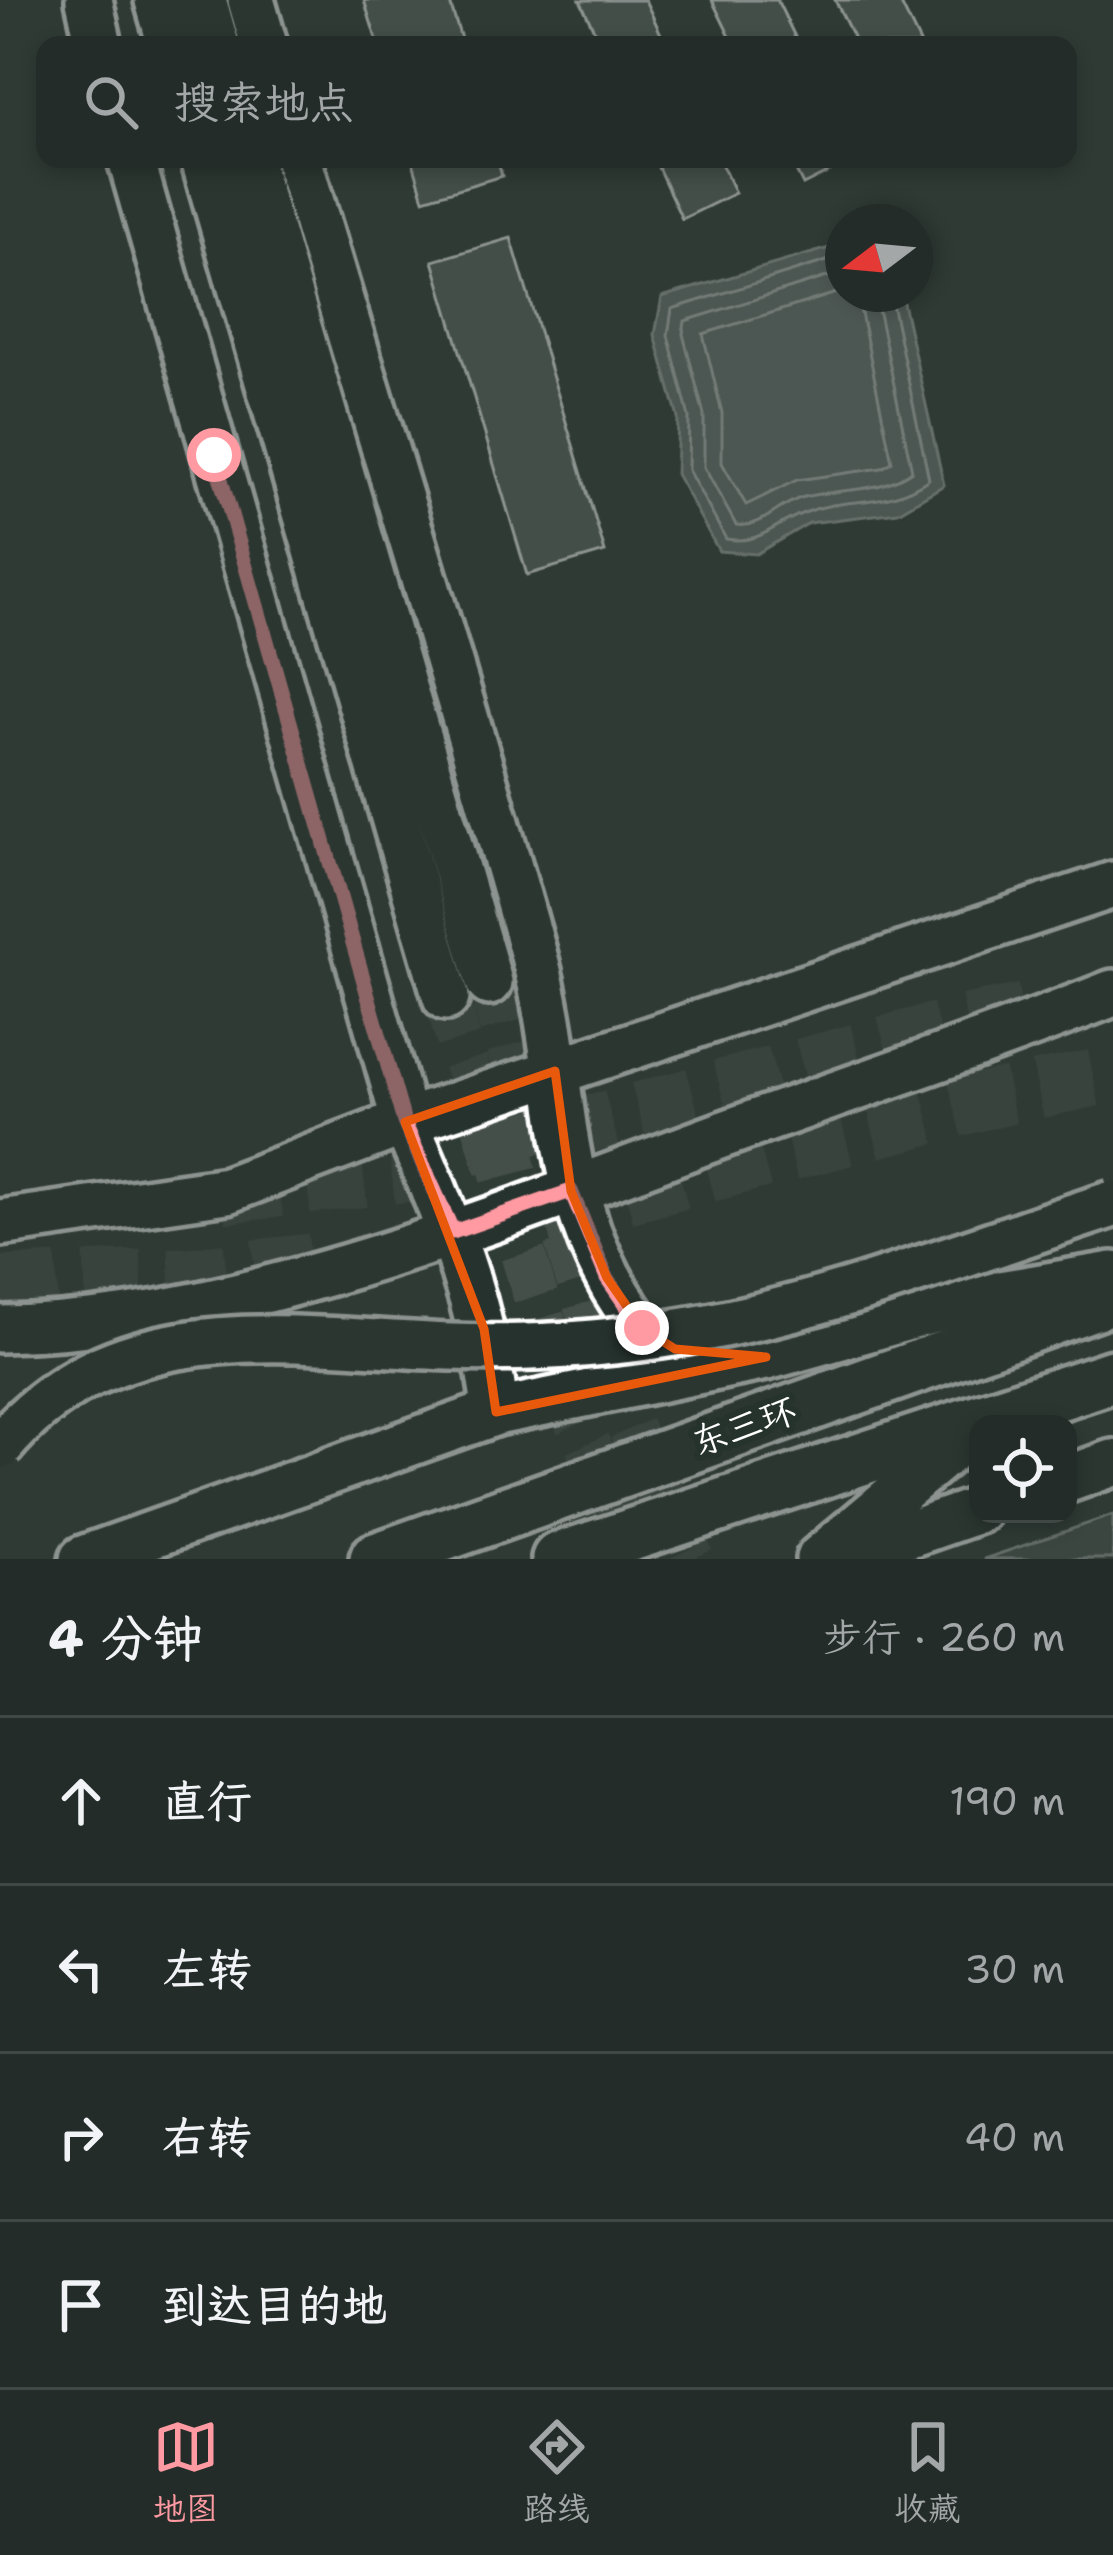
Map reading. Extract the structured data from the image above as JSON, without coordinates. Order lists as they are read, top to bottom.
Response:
{
  "streets": {
    "main road": ["东三环"]
  },
  "north": "left",
  "page": {
    "search": "搜索地点",
    "heading": ["4 分钟", "步行 · 260 m"],
    "list": [
      ["直行", "190 m"],
      ["左转", "30 m"],
      ["右转", "40 m"],
      "到达目的地"
    ],
    "nav": ["地图", "路线", "收藏"]
  }
}
